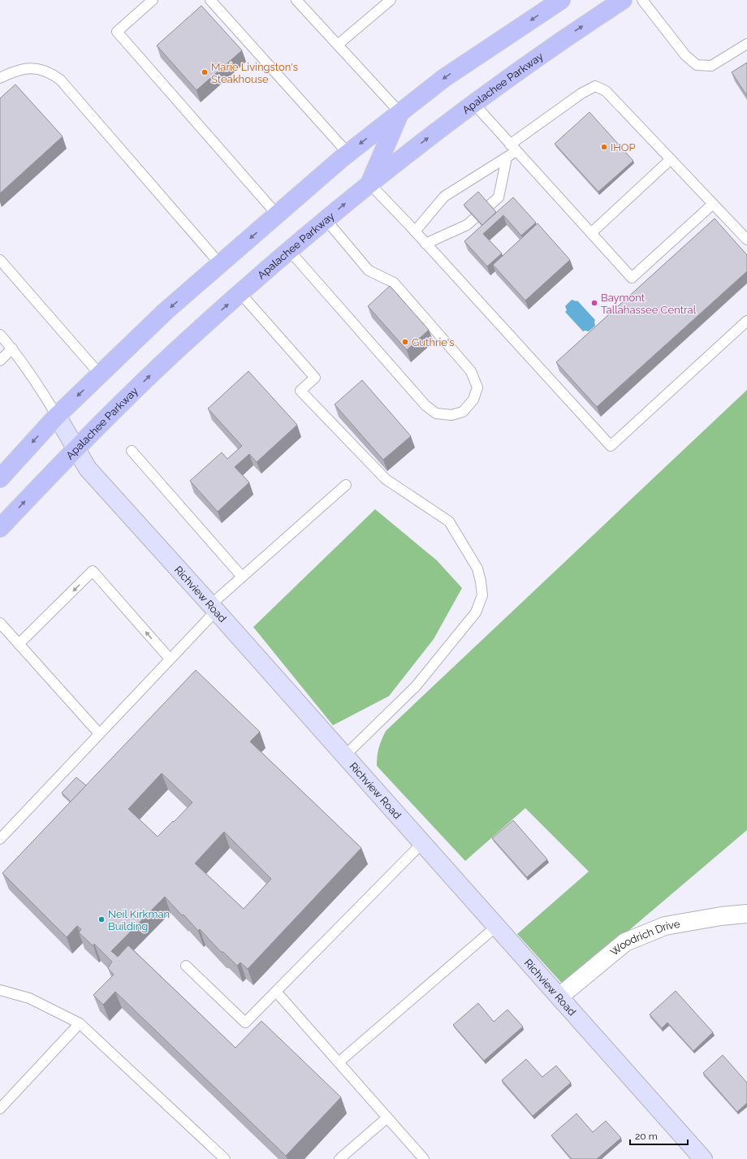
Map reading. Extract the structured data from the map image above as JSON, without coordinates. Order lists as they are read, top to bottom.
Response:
{
  "streets": {
    "main road": ["Apalachee Parkway"],
    "street": ["Richview Road", "Woodrich Drive"]
  },
  "crossings": [
    ["Apalachee Parkway", "Richview Road"],
    ["Richview Road", "Woodrich Drive"]
  ],
  "places": [
    "Marie Livingston's Steakhouse",
    "IHOP",
    "Baymont Tallahassee Central",
    "Guthrie's",
    "Neil Kirkman Building"
  ],
  "scale_bar": "20 m"
}
